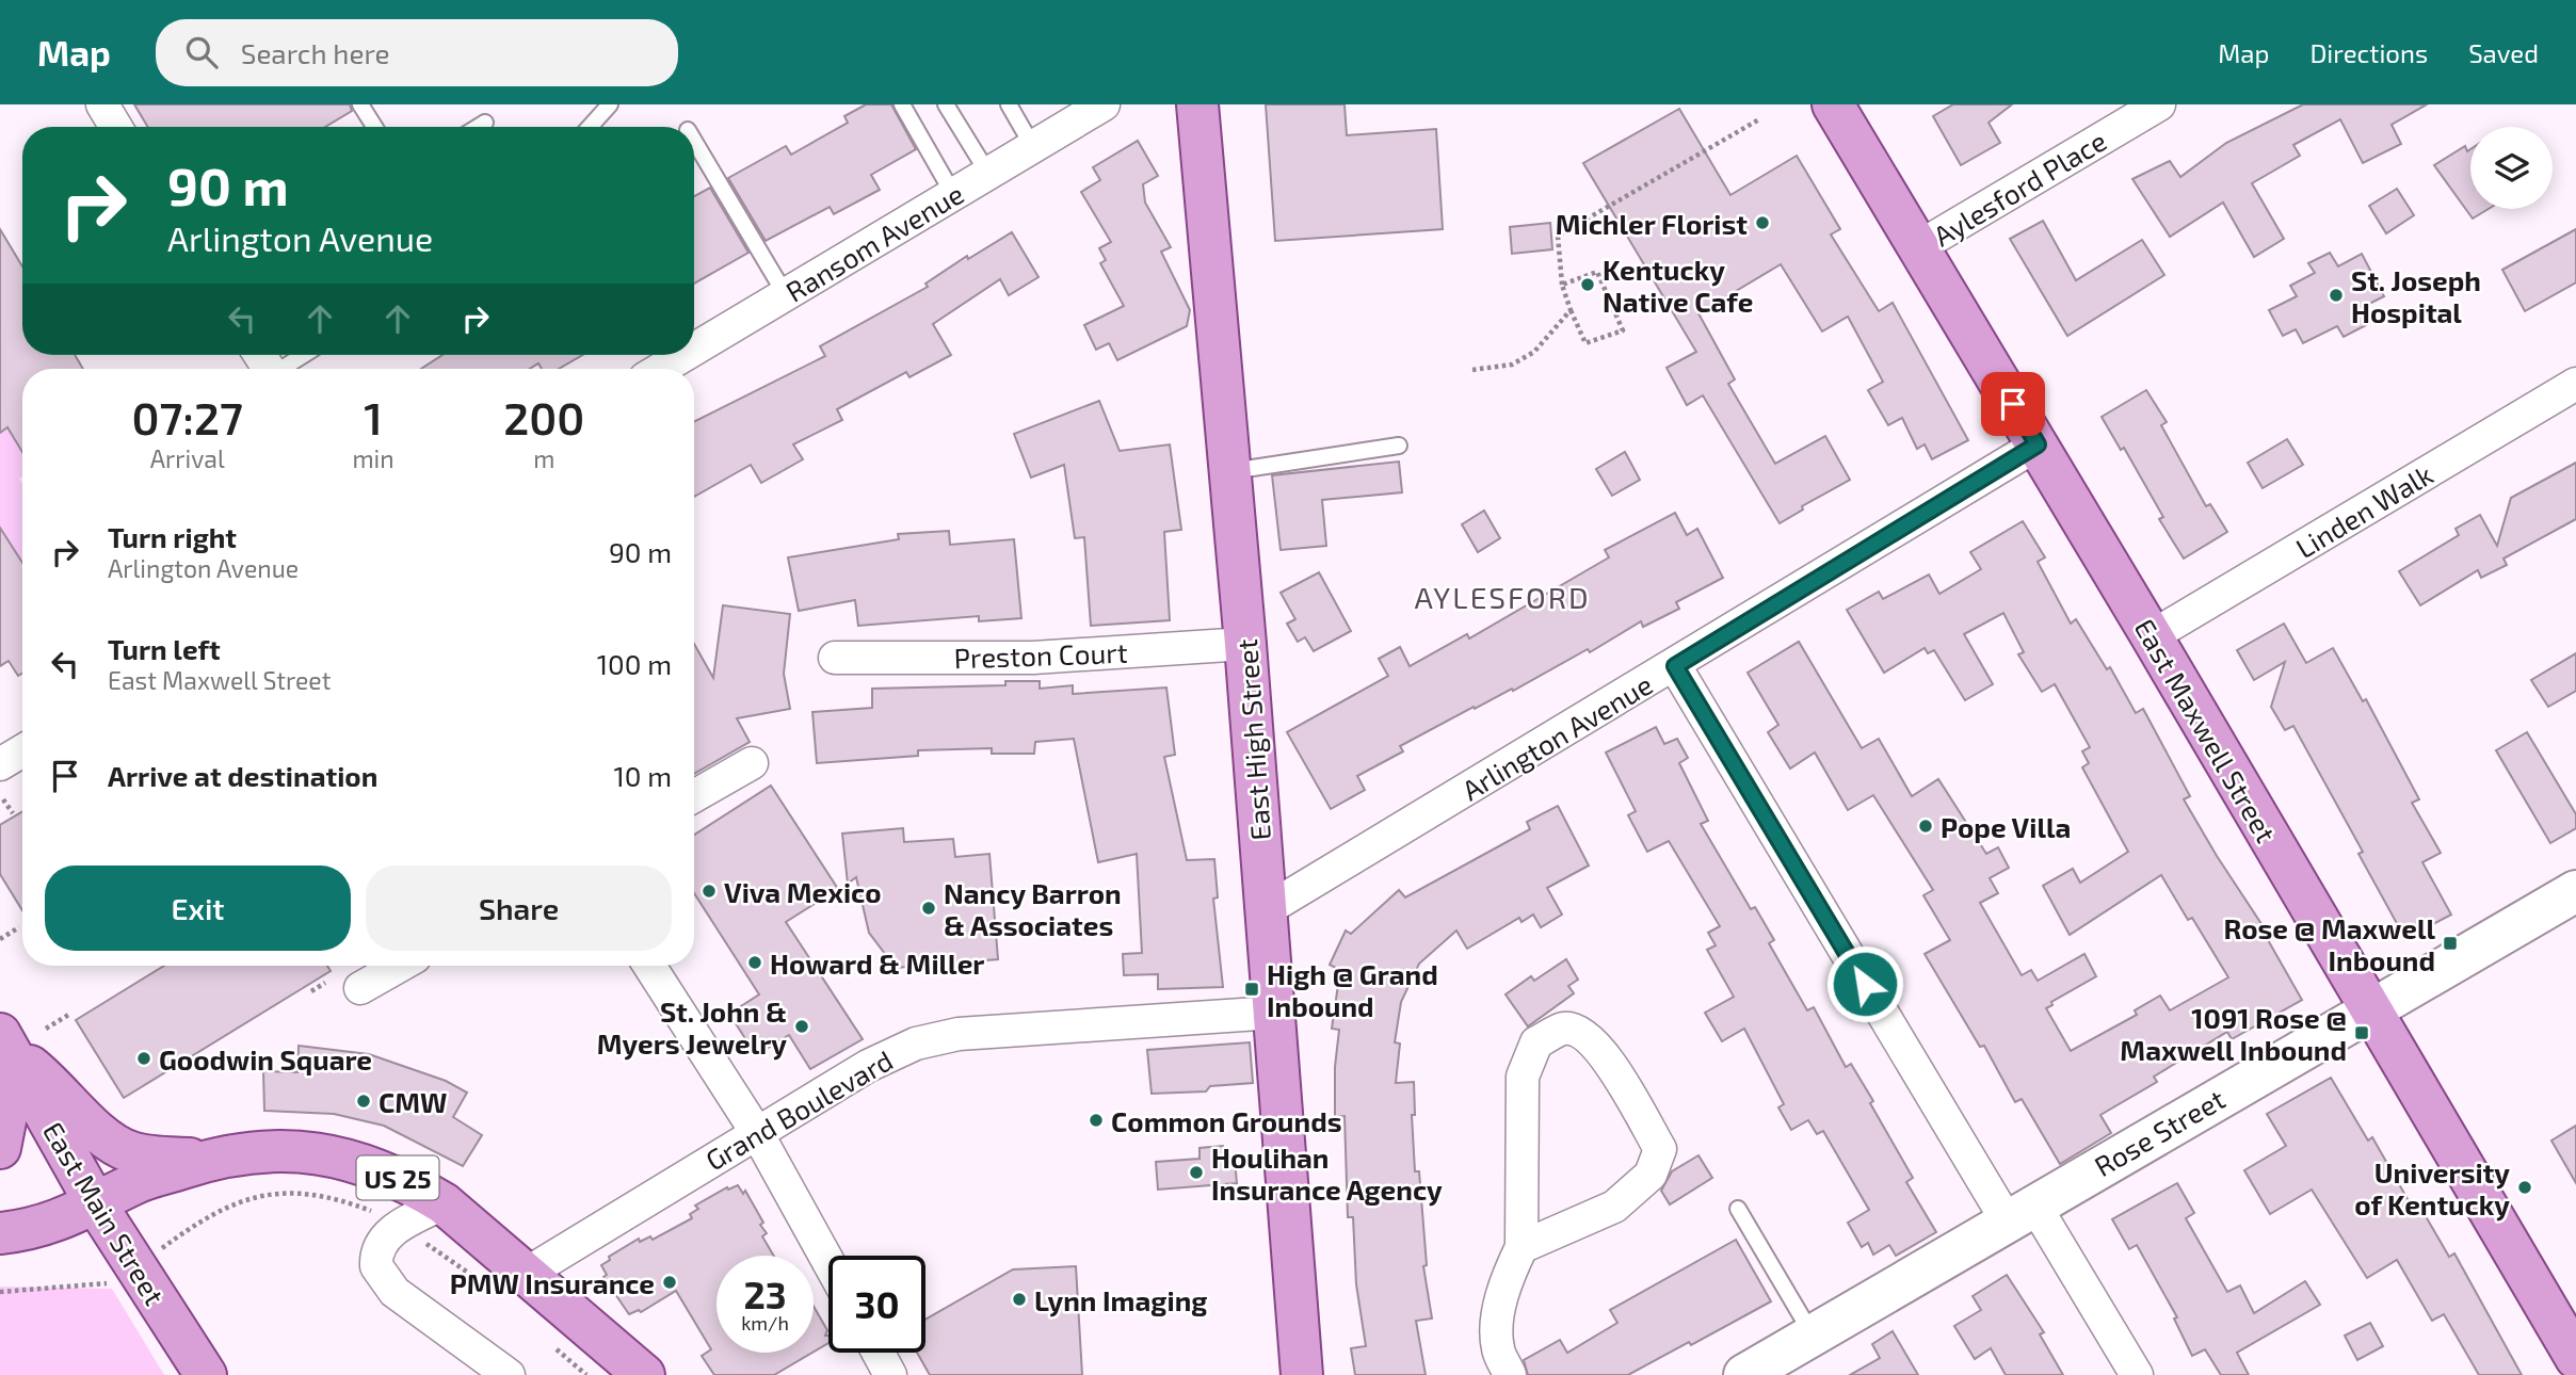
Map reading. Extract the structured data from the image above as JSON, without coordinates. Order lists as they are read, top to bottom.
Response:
{
  "streets": {
    "main road": [
      "East Maxwell Street",
      "East High Street",
      "Rose Street",
      "US 25",
      "East Main Street"
    ],
    "street": [
      "Aylesford Place",
      "Ransom Avenue",
      "Linden Walk",
      "Preston Court",
      "Arlington Avenue",
      "Grand Boulevard"
    ]
  },
  "crossings": [
    ["Aylesford Place", "East Maxwell Street"],
    ["Linden Walk", "East Maxwell Street"],
    ["Preston Court", "East High Street"],
    ["East Maxwell Street", "Arlington Avenue"],
    ["East Maxwell Street", "Rose Street"],
    ["Arlington Avenue", "East High Street"],
    ["East High Street", "Grand Boulevard"],
    ["Grand Boulevard", "US 25"],
    ["US 25", "East Main Street"]
  ],
  "districts": ["AYLESFORD"],
  "places": {
    "other": [
      "Michler Florist",
      "Kentucky Native Cafe",
      "St. Joseph Hospital",
      "Pope Villa",
      "Viva Mexico",
      "Nancy Barron & Associates",
      "Howard & Miller",
      "St. John & Myers Jewelry",
      "Goodwin Square",
      "CMW",
      "Common Grounds",
      "Houlihan Insurance Agency",
      "University of Kentucky",
      "PMW Insurance",
      "Lynn Imaging"
    ],
    "transit": ["Rose @ Maxwell Inbound", "High @ Grand Inbound", "1091 Rose @ Maxwell Inbound"]
  },
  "page": {
    "header": "Map",
    "search": "Search here",
    "nav": ["Map", "Directions", "Saved"],
    "turn": ["90 m", "Arlington Avenue"],
    "eta": [
      "07:27",
      "Arrival",
      "1",
      "min",
      "200",
      "m"
    ],
    "list": [
      {
        "name": "Turn right",
        "note": "Arlington Avenue",
        "value": "90 m"
      },
      {
        "name": "Turn left",
        "note": "East Maxwell Street",
        "value": "100 m"
      },
      {
        "name": "Arrive at destination",
        "value": "10 m"
      }
    ],
    "buttons": ["Exit", "Share"],
    "speed": "23 km/h",
    "limit": "30"
  }
}
